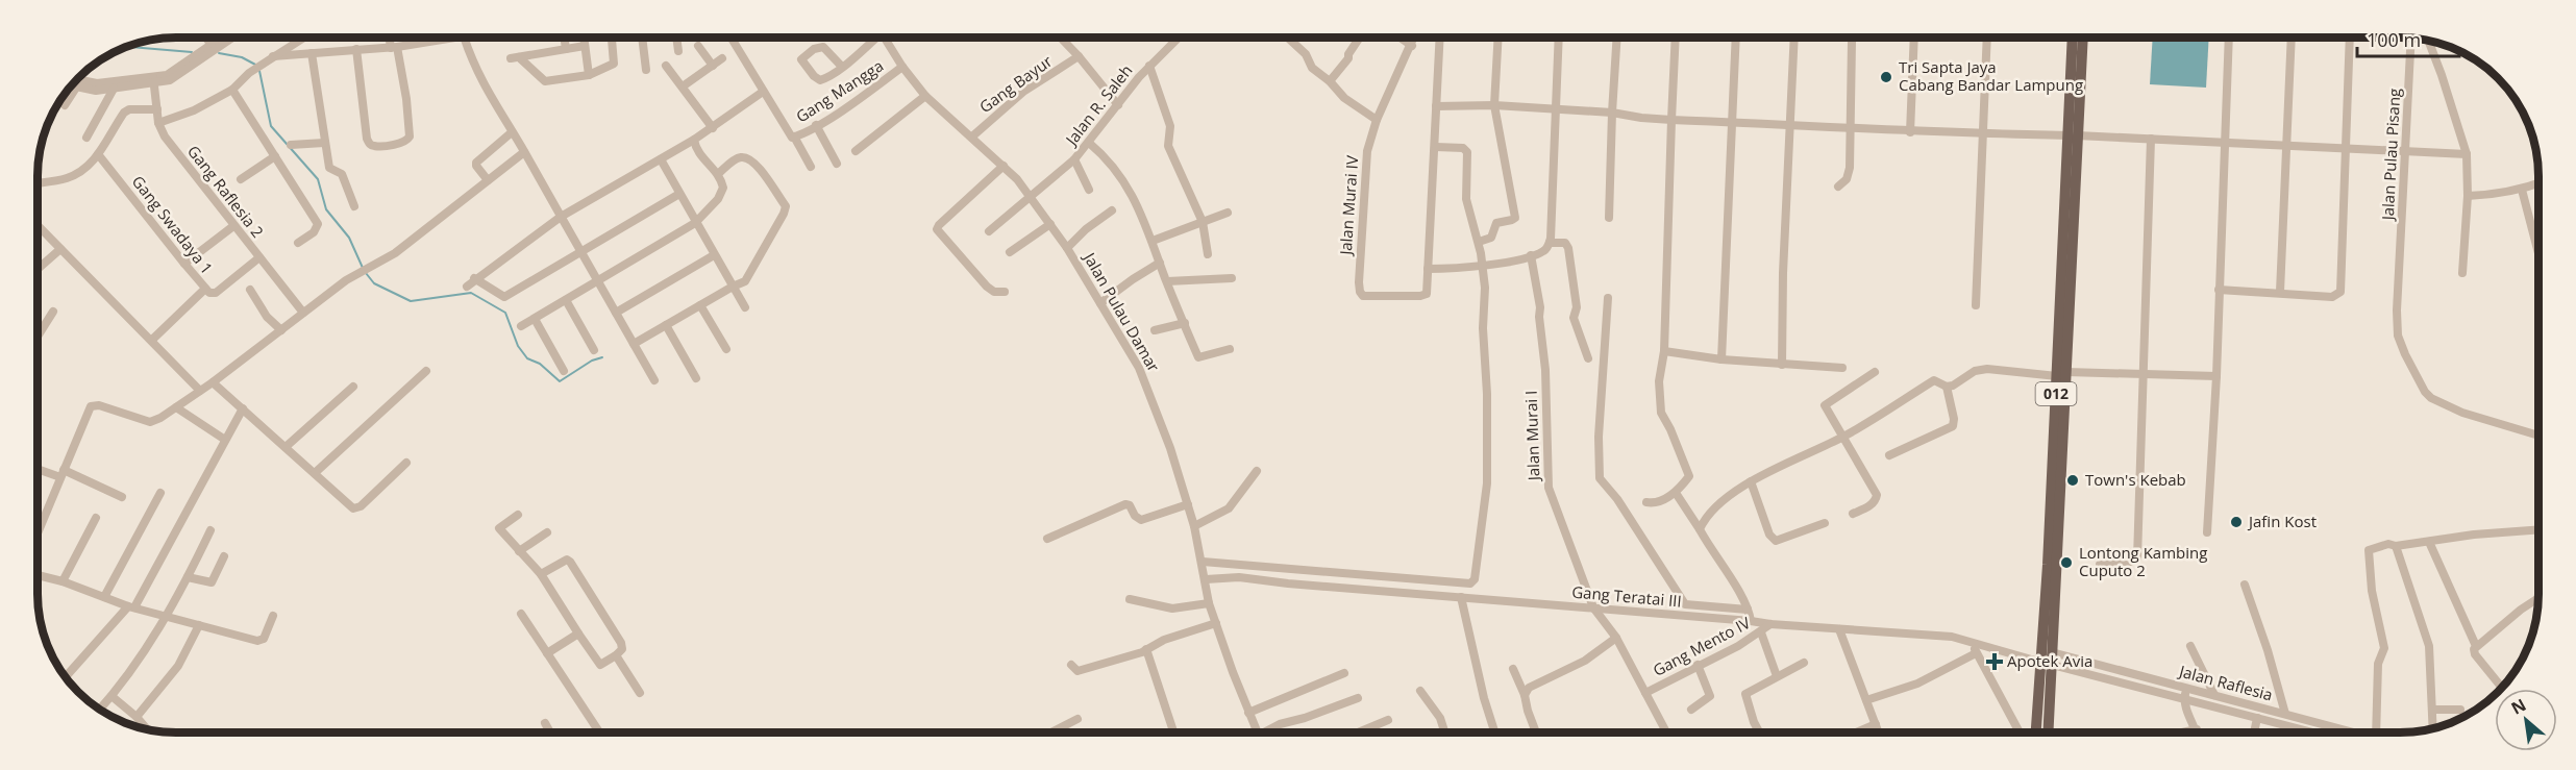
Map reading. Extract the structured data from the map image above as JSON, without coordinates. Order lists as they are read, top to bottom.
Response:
{
  "streets": {
    "main road": ["012"],
    "street": [
      "Gang Bayur",
      "Gang Mangga",
      "Jalan R. Saleh",
      "Jalan Pulau Pisang",
      "Gang Raflesia 2",
      "Jalan Murai IV",
      "Gang Swadaya 1",
      "Jalan Pulau Damar",
      "Jalan Murai I",
      "Gang Teratai III",
      "Gang Mento IV",
      "Jalan Raflesia"
    ]
  },
  "crossings": [
    ["Gang Bayur", "Jalan Pulau Damar"],
    ["Gang Mangga", "Jalan Pulau Damar"],
    ["Jalan R. Saleh", "Jalan Pulau Damar"],
    ["Gang Raflesia 2", "Gang Swadaya 1"],
    ["Jalan Pulau Damar", "Gang Teratai III"],
    ["012", "Gang Teratai III"],
    ["012", "Jalan Raflesia"],
    ["Jalan Murai I", "Gang Teratai III"],
    ["Jalan Murai I", "Gang Mento IV"],
    ["Gang Teratai III", "Gang Mento IV"],
    ["Gang Teratai III", "Jalan Raflesia"]
  ],
  "places": {
    "other": [
      "Tri Sapta Jaya Cabang Bandar Lampung",
      "Town's Kebab",
      "Jafin Kost",
      "Lontong Kambing Cuputo 2"
    ],
    "health": ["Apotek Avia"]
  },
  "scale_bar": "100 m",
  "north": "top left"
}
